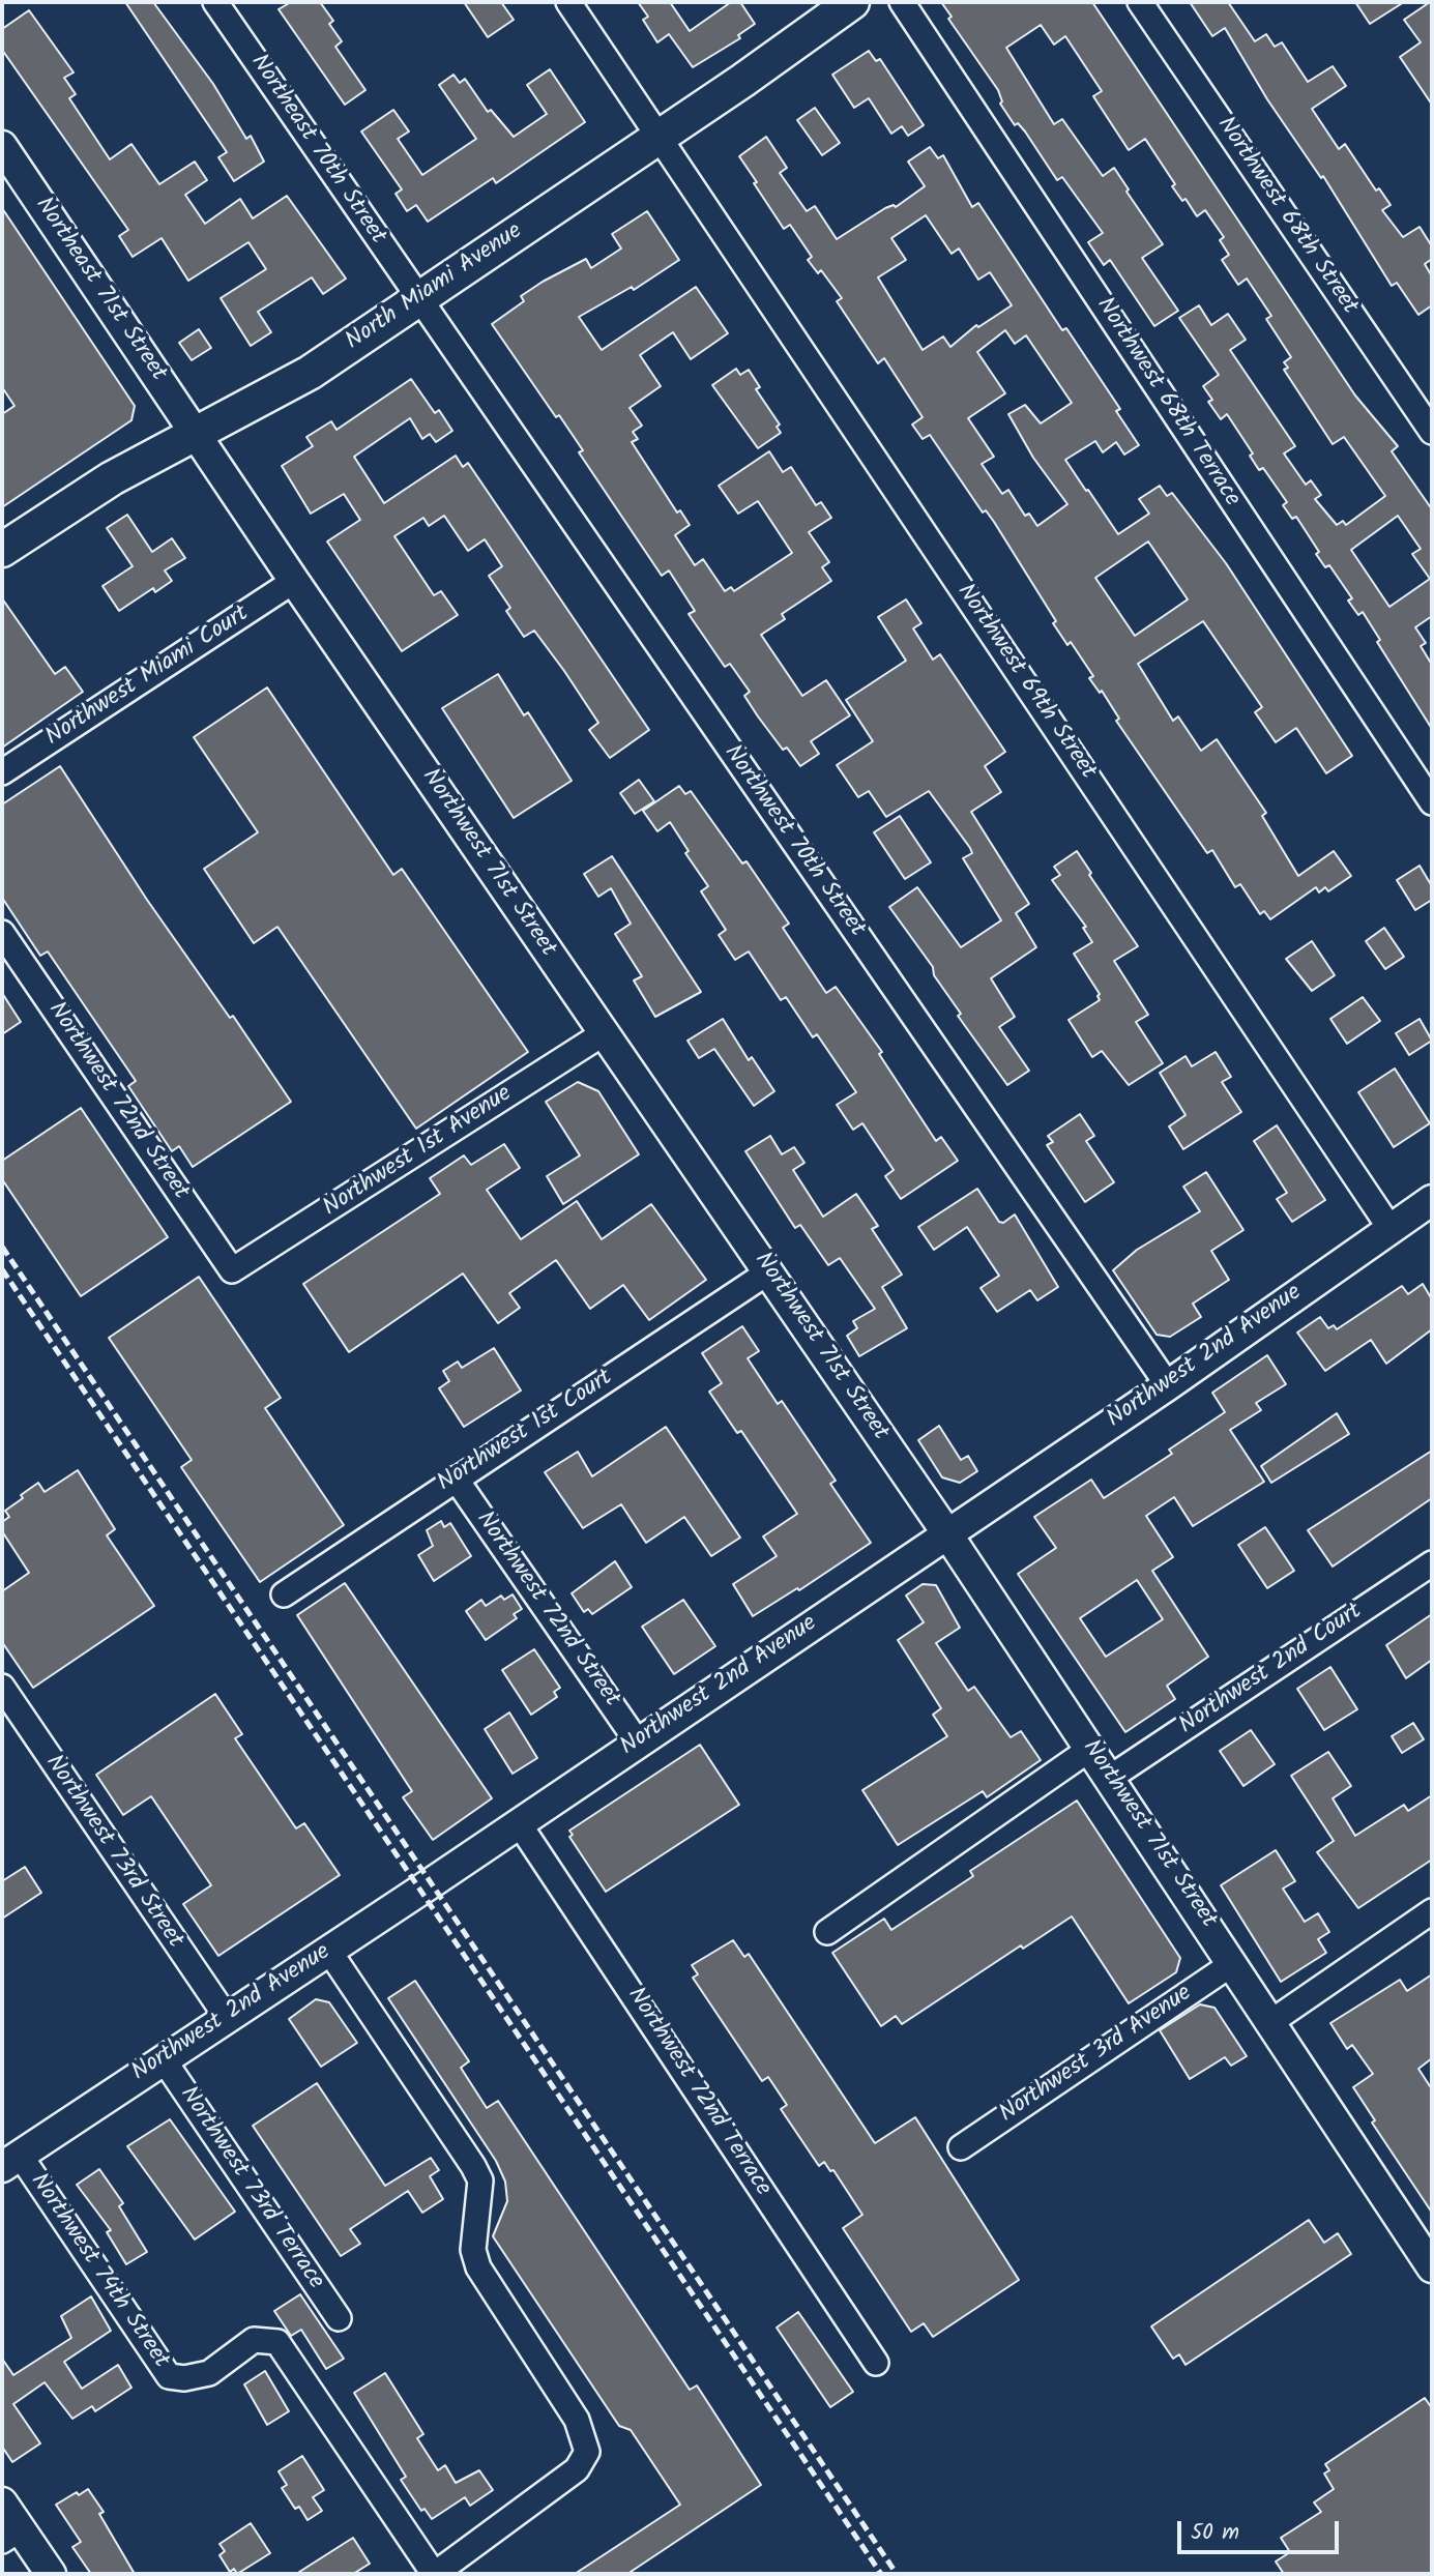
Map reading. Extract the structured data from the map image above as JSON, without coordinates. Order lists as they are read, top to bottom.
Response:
{
  "streets": {
    "main road": ["North Miami Avenue"],
    "street": [
      "Northeast 70th Street",
      "Northwest 68th Street",
      "Northeast 71st Street",
      "Northwest 68th Terrace",
      "Northwest Miami Court",
      "Northwest 69th Street",
      "Northwest 70th Street",
      "Northwest 71st Street",
      "Northwest 72nd Street",
      "Northwest 1st Avenue",
      "Northwest 2nd Avenue",
      "Northwest 1st Court",
      "Northwest 2nd Court",
      "Northwest 73rd Street",
      "Northwest 3rd Avenue",
      "Northwest 72nd Terrace",
      "Northwest 73rd Terrace",
      "Northwest 74th Street"
    ]
  },
  "crossings": [
    ["Northeast 70th Street", "North Miami Avenue"],
    ["Northeast 70th Street", "Northwest 70th Street"],
    ["North Miami Avenue", "Northeast 71st Street"],
    ["North Miami Avenue", "Northwest 69th Street"],
    ["North Miami Avenue", "Northwest 70th Street"],
    ["North Miami Avenue", "Northwest 71st Street"],
    ["Northeast 71st Street", "Northwest 71st Street"],
    ["Northwest Miami Court", "Northwest 71st Street"],
    ["Northwest 69th Street", "Northwest 2nd Avenue"],
    ["Northwest 70th Street", "Northwest 2nd Avenue"],
    ["Northwest 71st Street", "Northwest 1st Avenue"],
    ["Northwest 71st Street", "Northwest 2nd Avenue"],
    ["Northwest 71st Street", "Northwest 1st Court"],
    ["Northwest 71st Street", "Northwest 2nd Court"],
    ["Northwest 71st Street", "Northwest 3rd Avenue"],
    ["Northwest 72nd Street", "Northwest 1st Avenue"],
    ["Northwest 72nd Street", "Northwest 2nd Avenue"],
    ["Northwest 72nd Street", "Northwest 1st Court"],
    ["Northwest 2nd Avenue", "Northwest 73rd Street"],
    ["Northwest 2nd Avenue", "Northwest 72nd Terrace"],
    ["Northwest 2nd Avenue", "Northwest 73rd Terrace"],
    ["Northwest 2nd Avenue", "Northwest 74th Street"]
  ],
  "scale_bar": "50 m"
}
